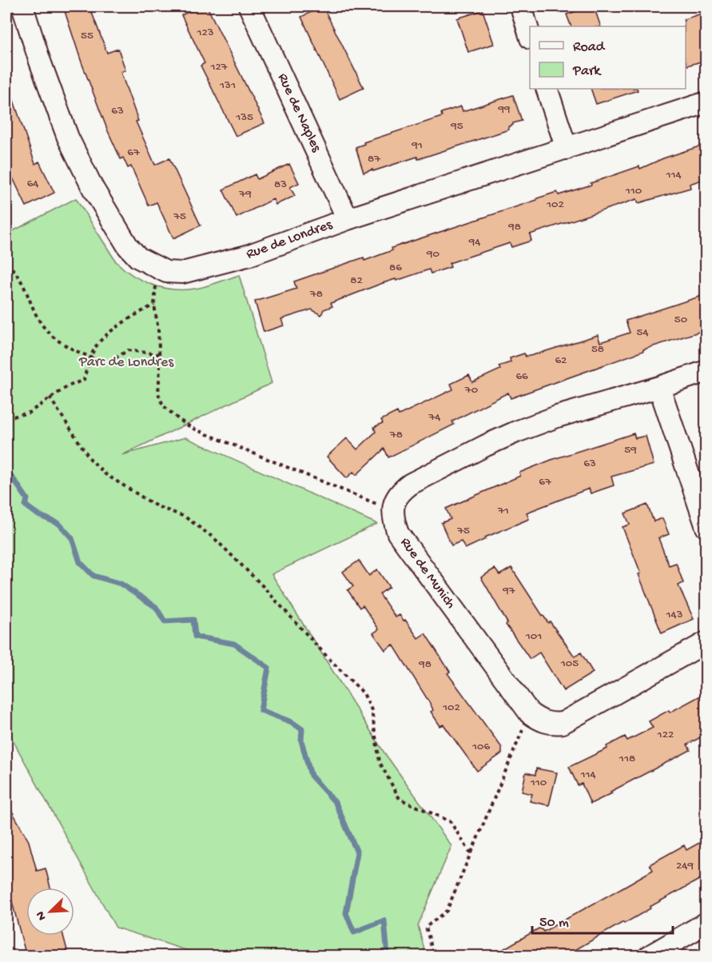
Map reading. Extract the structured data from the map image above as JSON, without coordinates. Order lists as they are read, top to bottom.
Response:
{
  "streets": {
    "street": ["Rue de Naples", "Rue de Londres", "Rue de Munich"]
  },
  "crossings": [
    ["Rue de Naples", "Rue de Londres"]
  ],
  "parks": ["Parc de Londres"],
  "house_numbers": [
    "123",
    "55",
    "127",
    "131",
    "99",
    "63",
    "135",
    "95",
    "91",
    "67",
    "87",
    "114",
    "64",
    "83",
    "110",
    "79",
    "102",
    "75",
    "98",
    "94",
    "90",
    "86",
    "82",
    "78",
    "50",
    "54",
    "58",
    "62",
    "66",
    "70",
    "74",
    "78",
    "59",
    "63",
    "67",
    "71",
    "75",
    "97",
    "143",
    "101",
    "105",
    "98",
    "102",
    "122",
    "106",
    "118",
    "114",
    "110",
    "249"
  ],
  "legend": ["Road", "Park"],
  "scale_bar": "50 m",
  "north": "bottom left"
}
